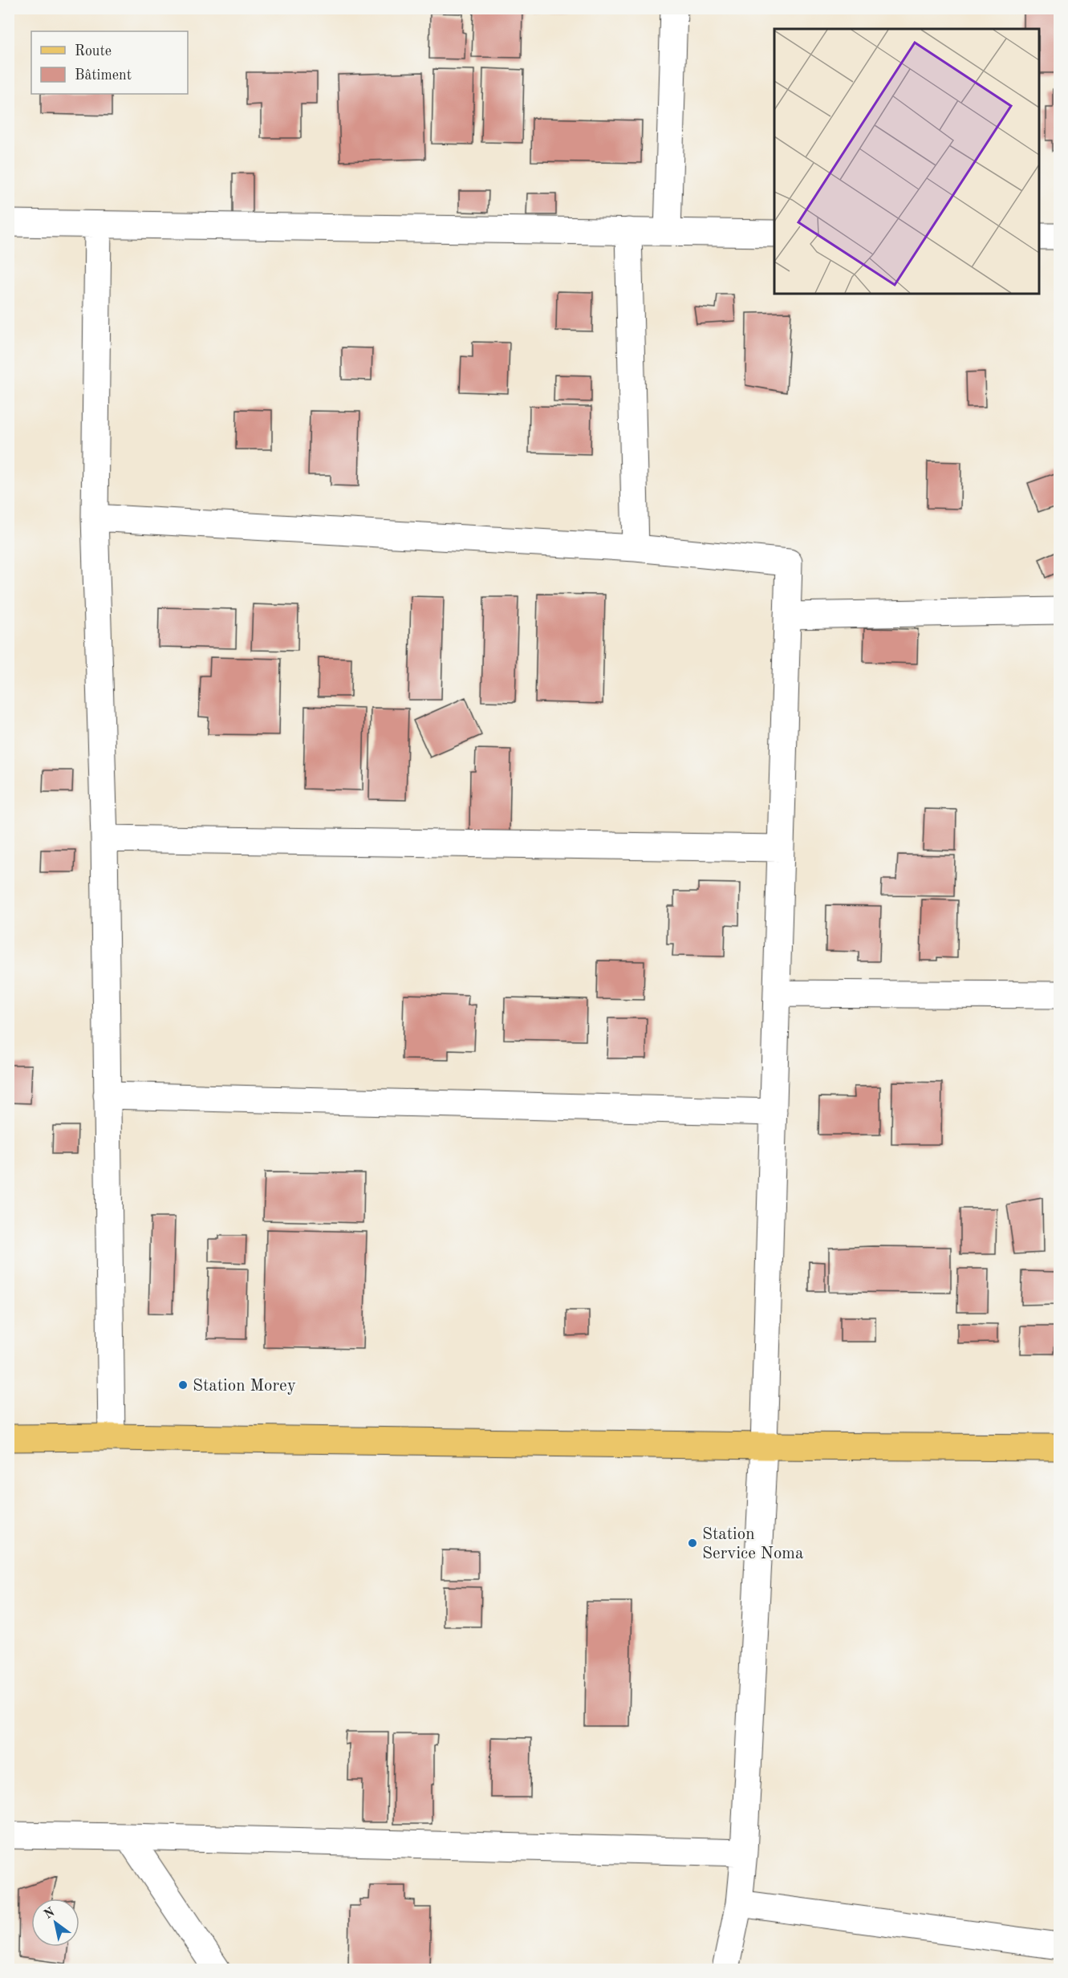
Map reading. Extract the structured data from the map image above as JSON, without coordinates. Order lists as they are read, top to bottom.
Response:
{
  "places": ["Station Morey", "Station Service Noma"],
  "legend": ["Route", "Bâtiment"],
  "north": "top left"
}
